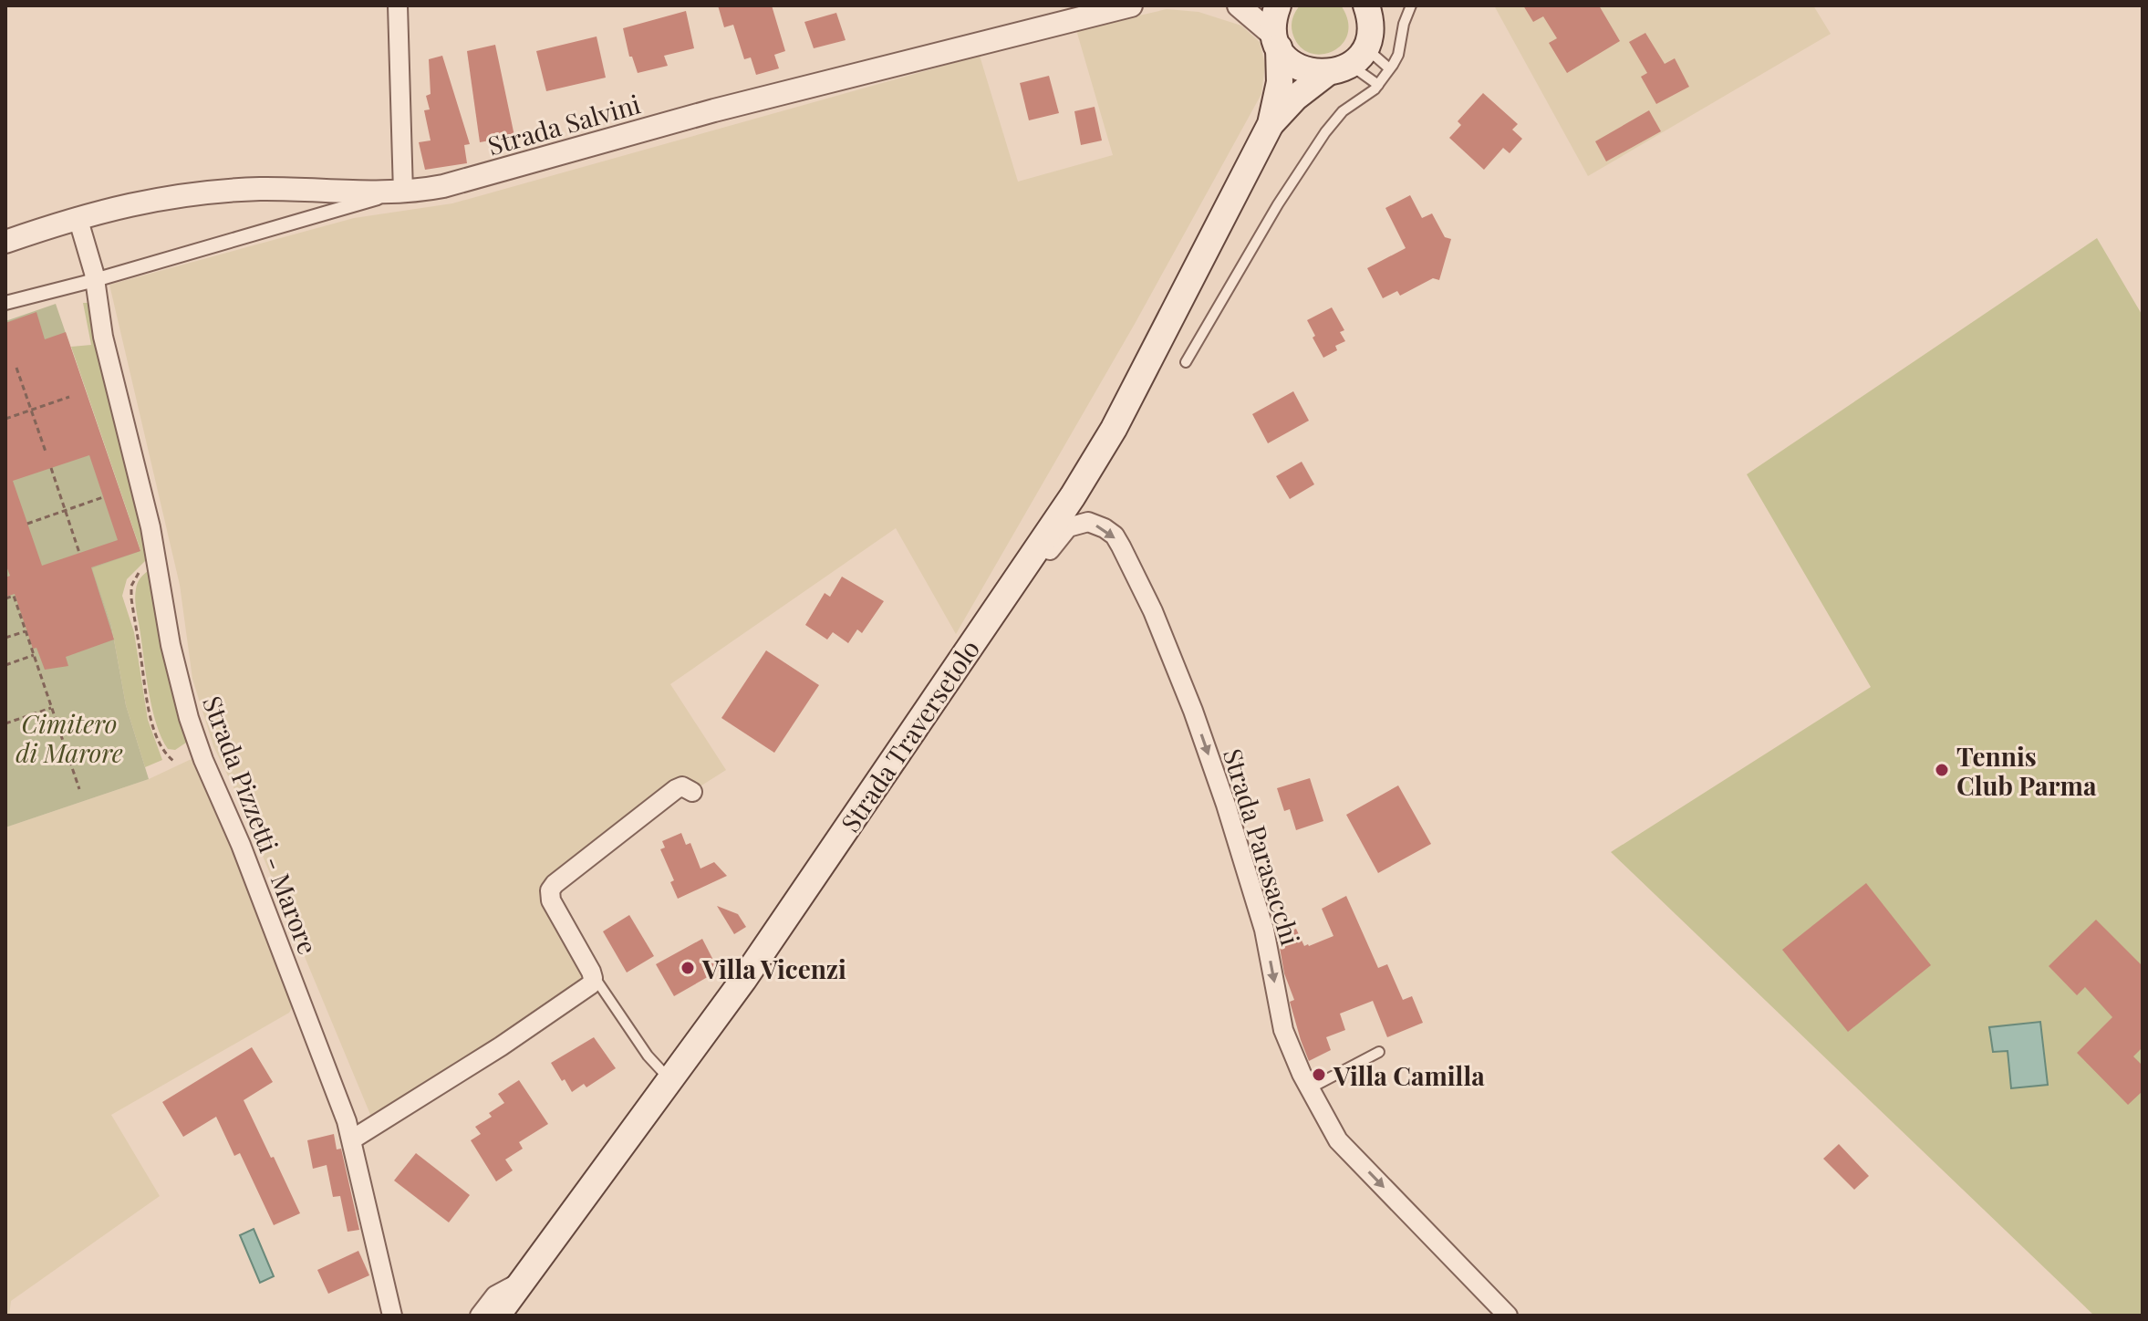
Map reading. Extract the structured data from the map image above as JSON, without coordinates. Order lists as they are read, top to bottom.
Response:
{
  "streets": {
    "main road": ["Strada Traversetolo"],
    "street": ["Strada Salvini", "Strada Pizzetti - Marore", "Strada Parasacchi"]
  },
  "crossings": [
    ["Strada Salvini", "Strada Pizzetti - Marore"],
    ["Strada Traversetolo", "Strada Parasacchi"]
  ],
  "parks": ["Cimitero di Marore"],
  "places": ["Tennis Club Parma", "Villa Vicenzi", "Villa Camilla"]
}
